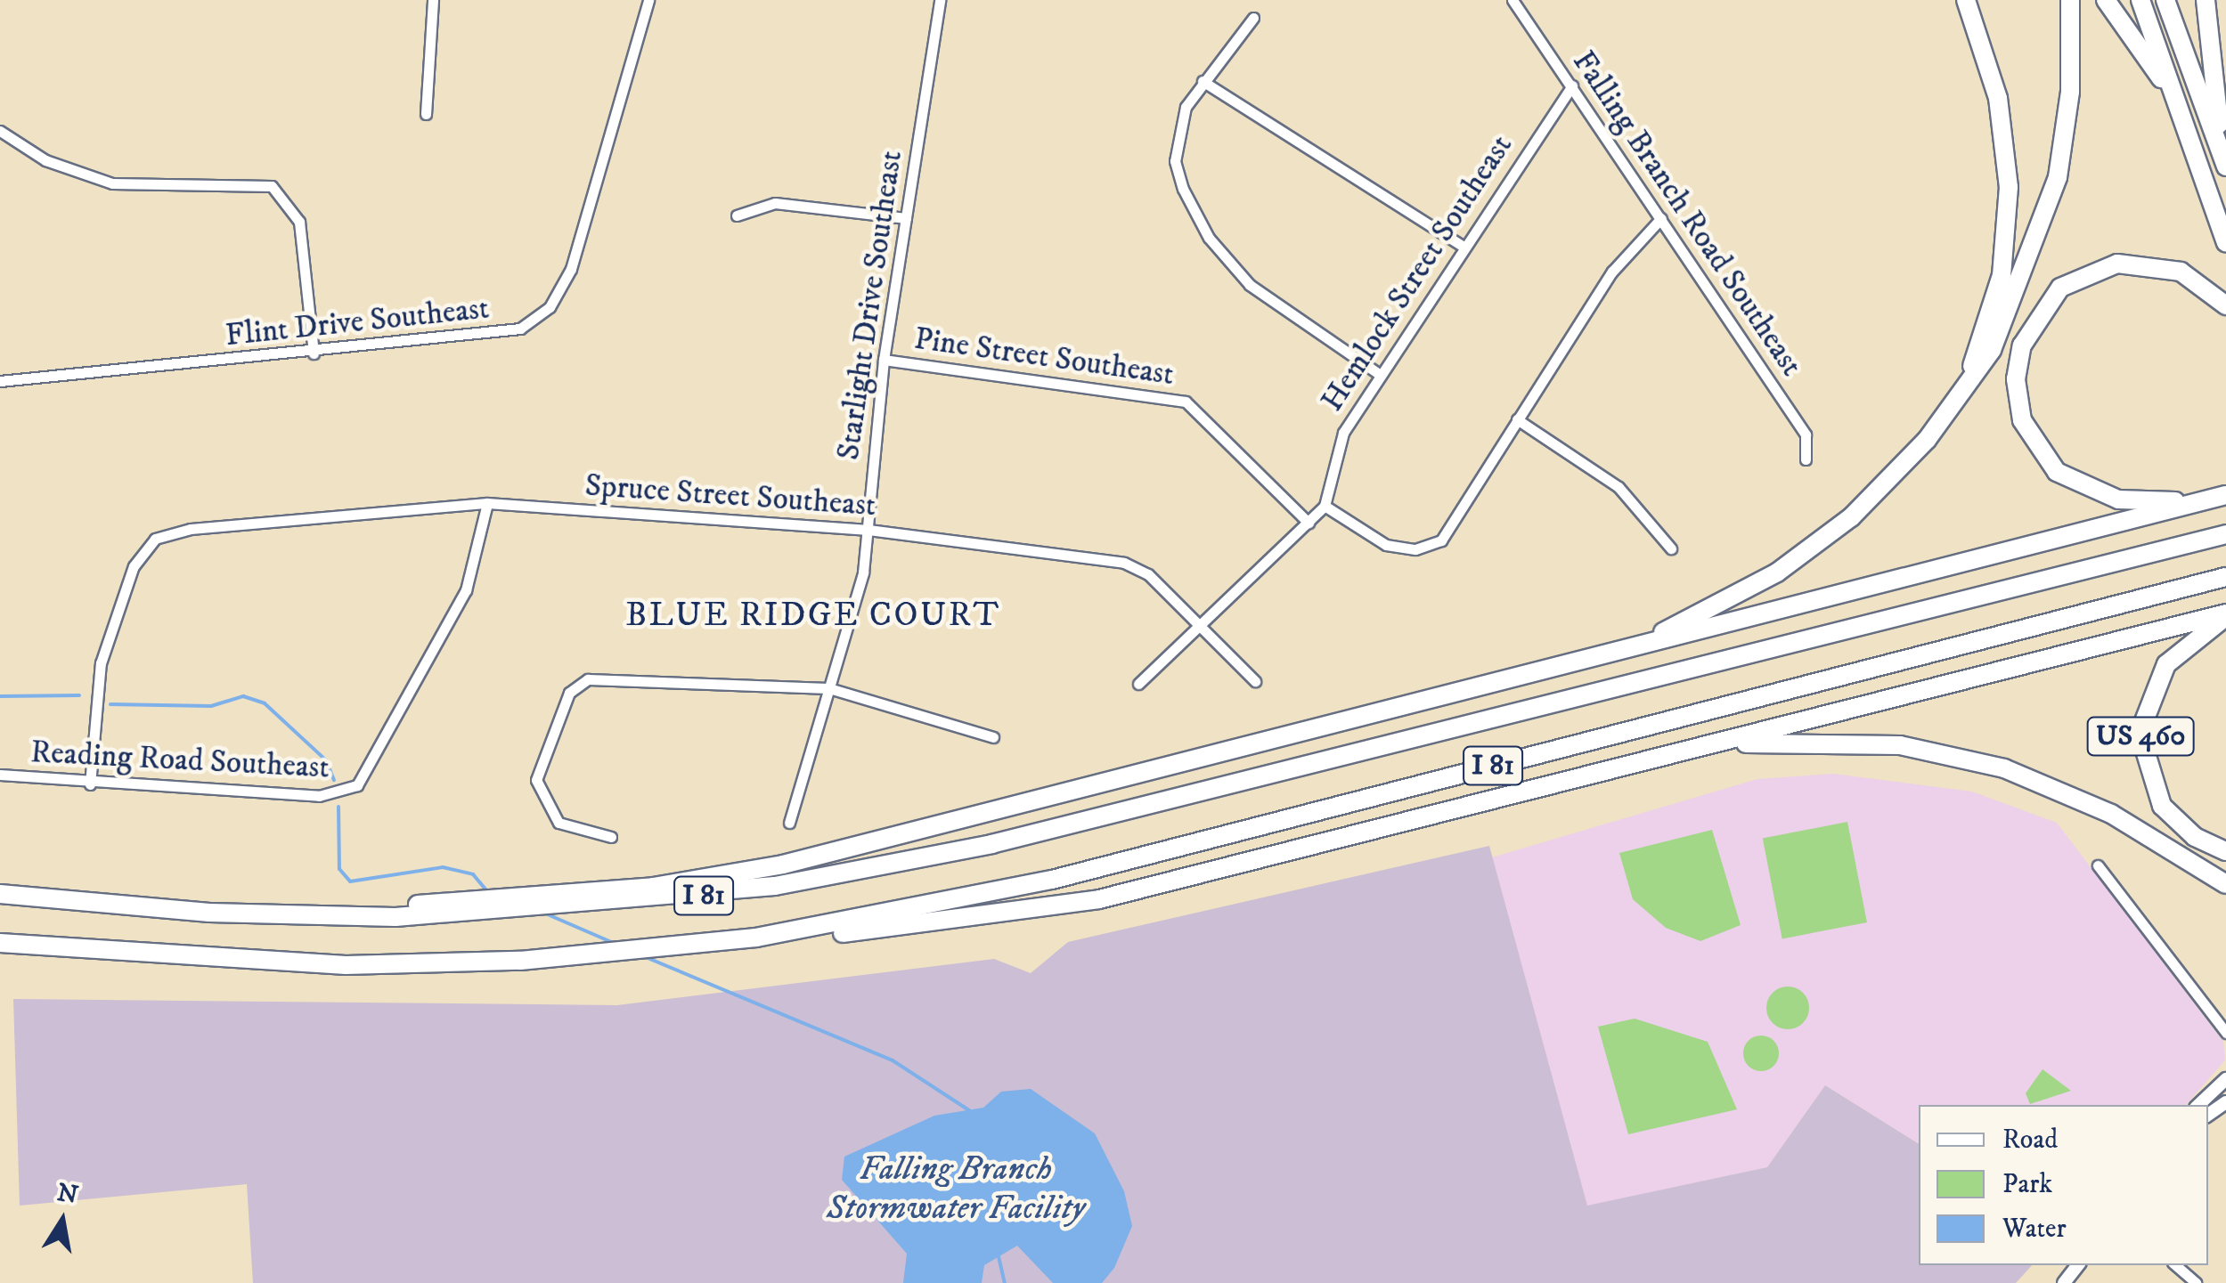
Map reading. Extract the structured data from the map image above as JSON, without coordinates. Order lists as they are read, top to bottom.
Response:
{
  "streets": {
    "highway": ["US 460", "I 81"],
    "street": [
      "Falling Branch Road Southeast",
      "Hemlock Street Southeast",
      "Starlight Drive Southeast",
      "Flint Drive Southeast",
      "Pine Street Southeast",
      "Spruce Street Southeast",
      "Reading Road Southeast"
    ]
  },
  "crossings": [
    ["Falling Branch Road Southeast", "Hemlock Street Southeast"],
    ["Hemlock Street Southeast", "Pine Street Southeast"],
    ["Hemlock Street Southeast", "Spruce Street Southeast"],
    ["Starlight Drive Southeast", "Pine Street Southeast"],
    ["Starlight Drive Southeast", "Spruce Street Southeast"],
    ["Spruce Street Southeast", "Reading Road Southeast"]
  ],
  "districts": ["BLUE RIDGE COURT"],
  "water": ["Falling Branch Stormwater Facility"],
  "legend": ["Road", "Park", "Water"],
  "north": "top"
}
